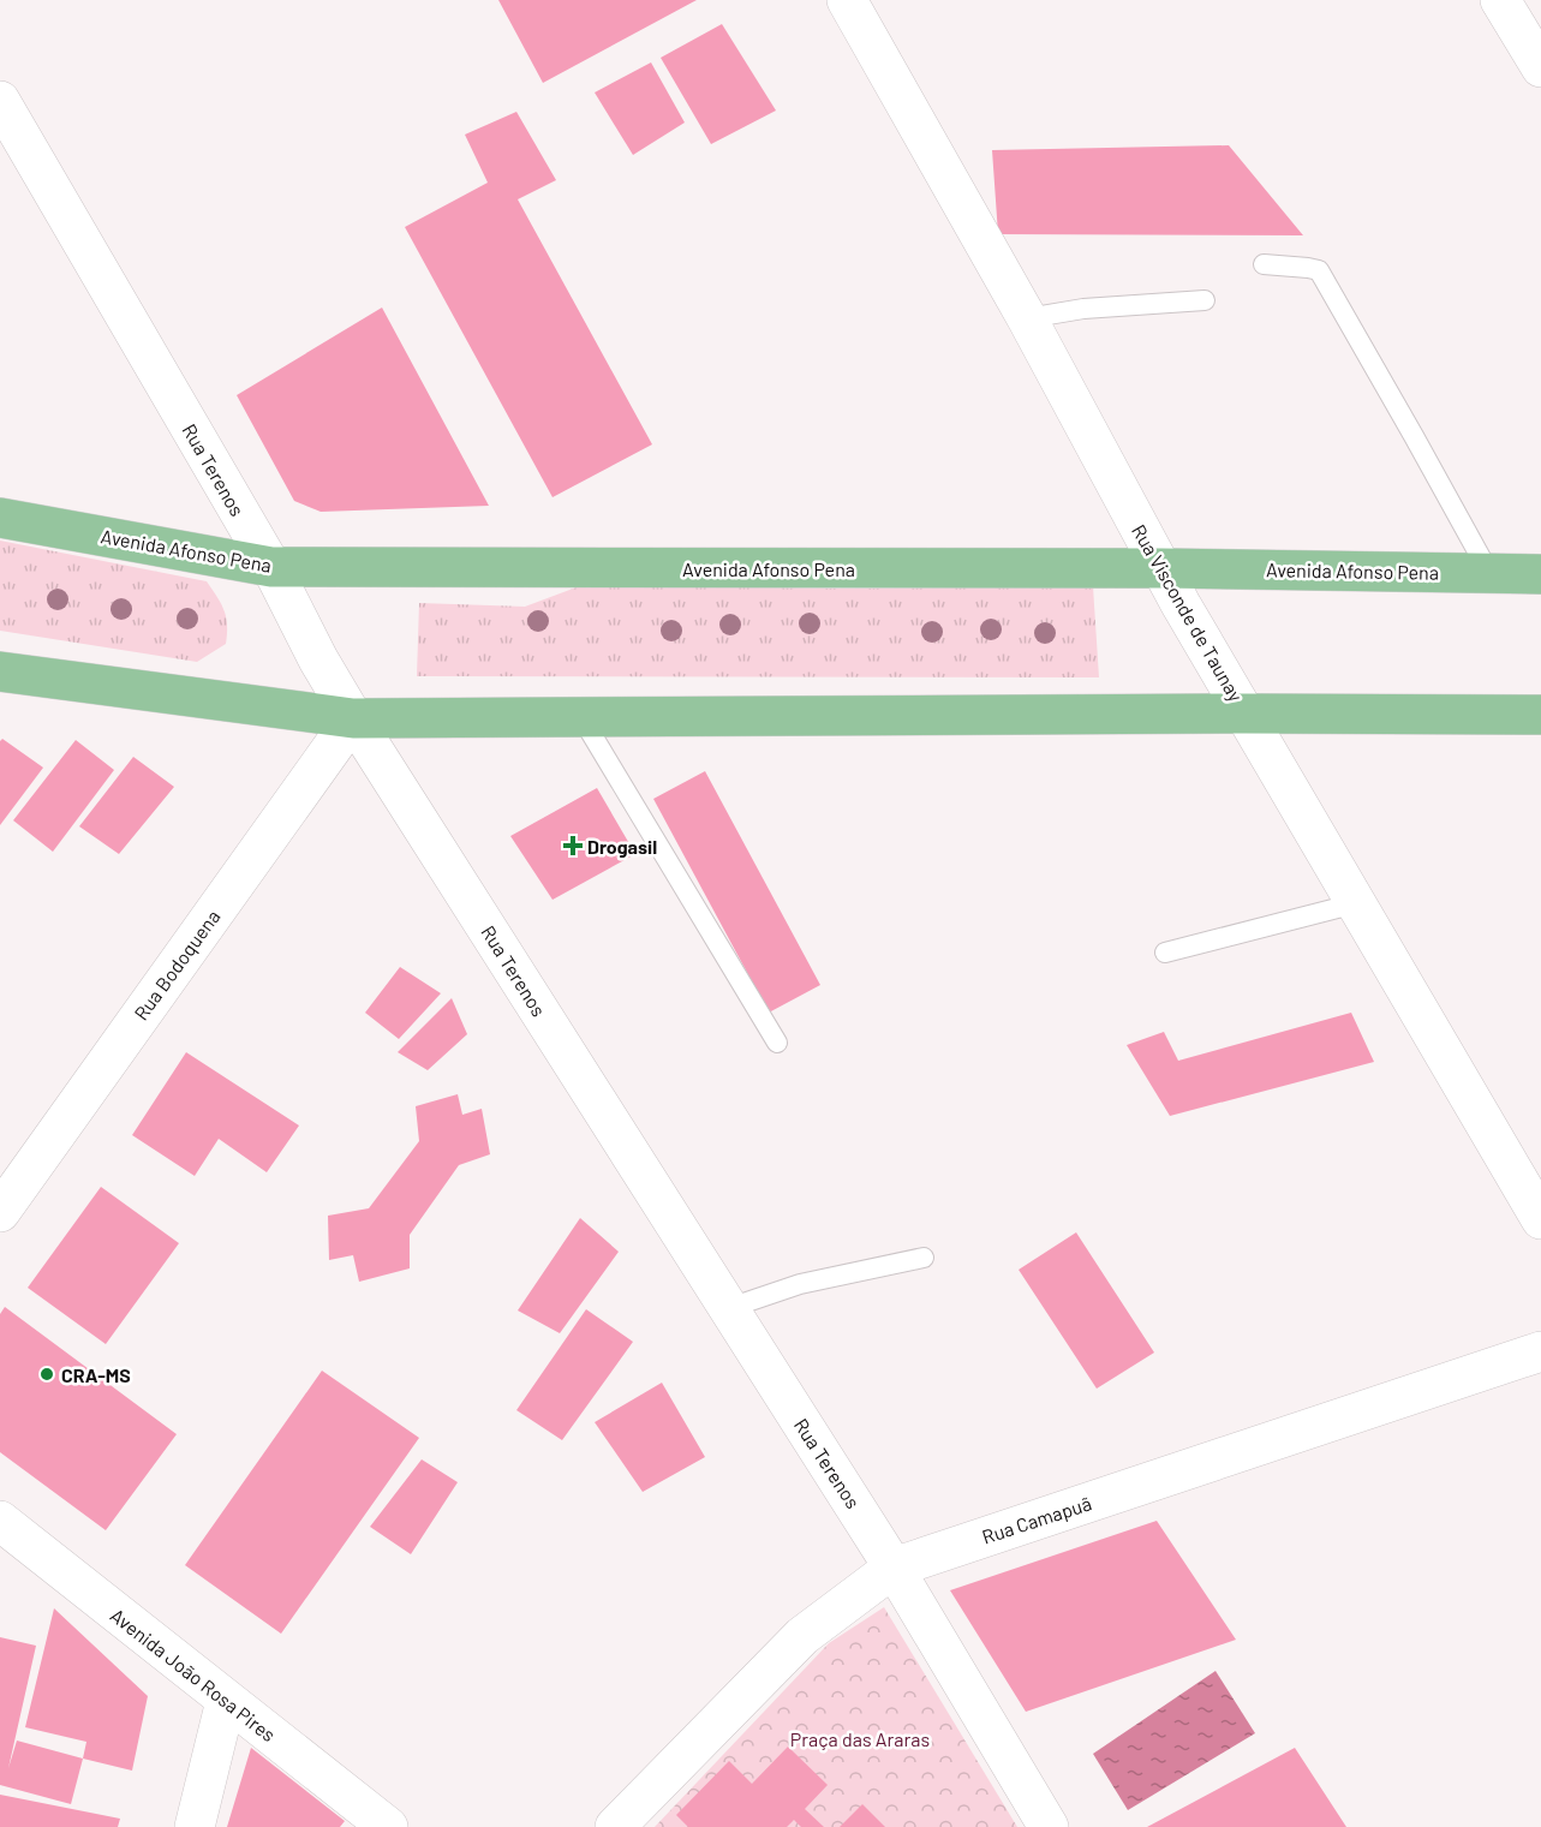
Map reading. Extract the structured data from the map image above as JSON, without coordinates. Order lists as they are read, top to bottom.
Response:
{
  "streets": {
    "main road": ["Avenida Afonso Pena"],
    "street": [
      "Rua Terenos",
      "Rua Visconde de Taunay",
      "Rua Bodoquena",
      "Rua Camapuã",
      "Avenida João Rosa Pires"
    ]
  },
  "crossings": [
    ["Rua Terenos", "Avenida Afonso Pena"],
    ["Rua Terenos", "Rua Bodoquena"],
    ["Rua Terenos", "Rua Camapuã"],
    ["Avenida Afonso Pena", "Rua Visconde de Taunay"]
  ],
  "parks": ["Praça das Araras"],
  "places": {
    "health": ["Drogasil"],
    "other": ["CRA-MS"]
  }
}
